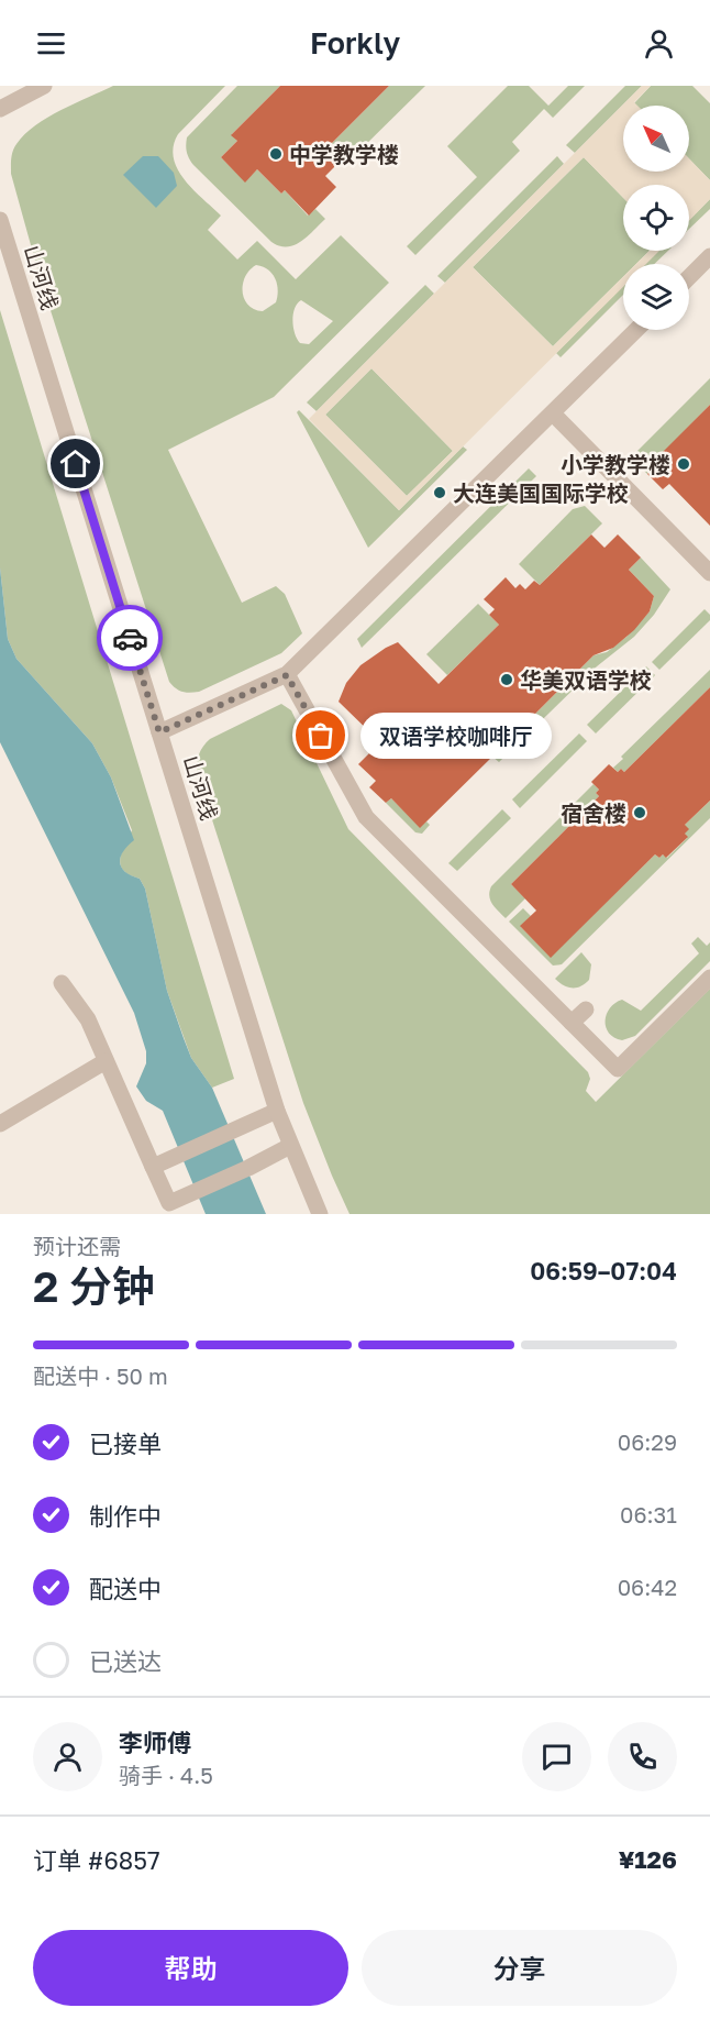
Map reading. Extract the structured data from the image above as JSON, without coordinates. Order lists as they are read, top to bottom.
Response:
{
  "streets": {
    "street": ["山河线"]
  },
  "places": [
    "中学教学楼",
    "小学教学楼",
    "大连美国国际学校",
    "华美双语学校",
    "双语学校咖啡厅",
    "宿舍楼"
  ],
  "north": "top left",
  "page": {
    "header": "Forkly",
    "bubble": "双语学校咖啡厅",
    "heading": ["2 分钟", "预计还需", "06:59–07:04"],
    "panel": [
      "李师傅",
      "骑手 · 4.5",
      "订单 #6857",
      "¥126"
    ],
    "bar": "配送中 · 50 m",
    "list": [
      ["已接单", "06:29"],
      ["制作中", "06:31"],
      ["配送中", "06:42"],
      "已送达"
    ],
    "buttons": ["帮助", "分享"]
  }
}
